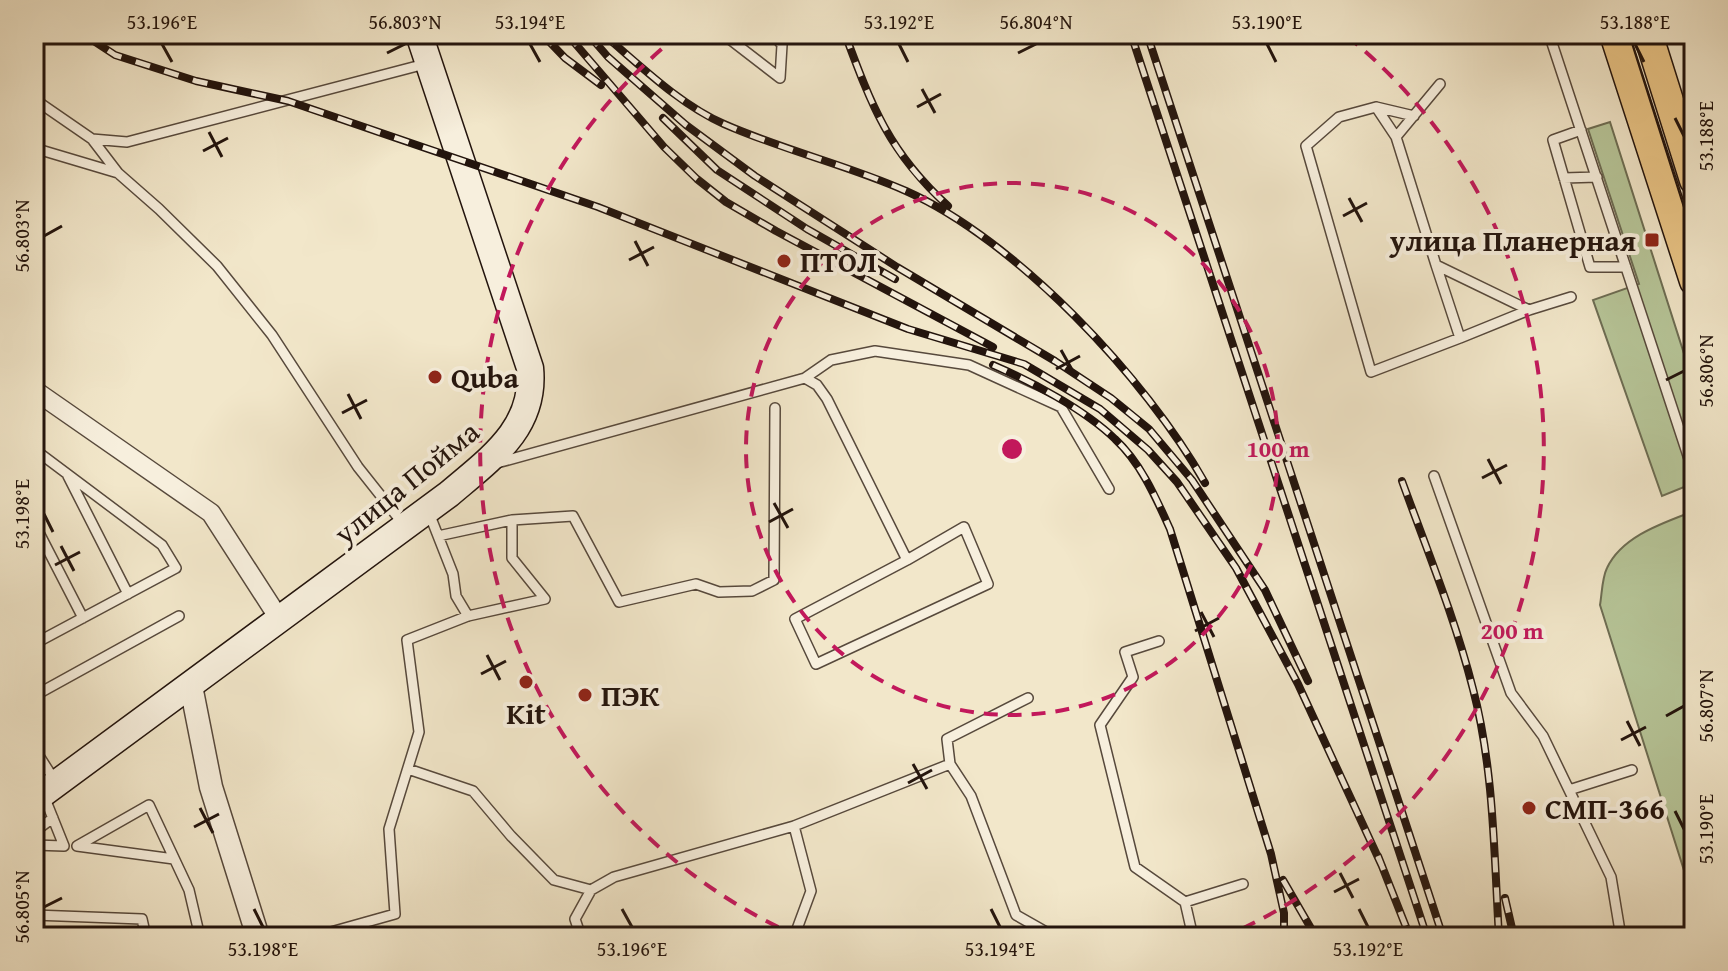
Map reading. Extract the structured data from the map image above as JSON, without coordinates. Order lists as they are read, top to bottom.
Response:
{
  "streets": {
    "main road": ["улица Пойма"]
  },
  "places": {
    "transit": ["улица Планерная"],
    "other": [
      "ПТОЛ",
      "Quba",
      "Kit",
      "ПЭК",
      "СМП-366"
    ]
  },
  "coordinates": [
    "53.196°E",
    "56.803°N",
    "53.194°E",
    "53.192°E",
    "56.804°N",
    "53.190°E",
    "53.188°E",
    "56.806°N",
    "53.198°E",
    "56.807°N",
    "56.805°N"
  ],
  "rings": ["100 m", "200 m"]
}
